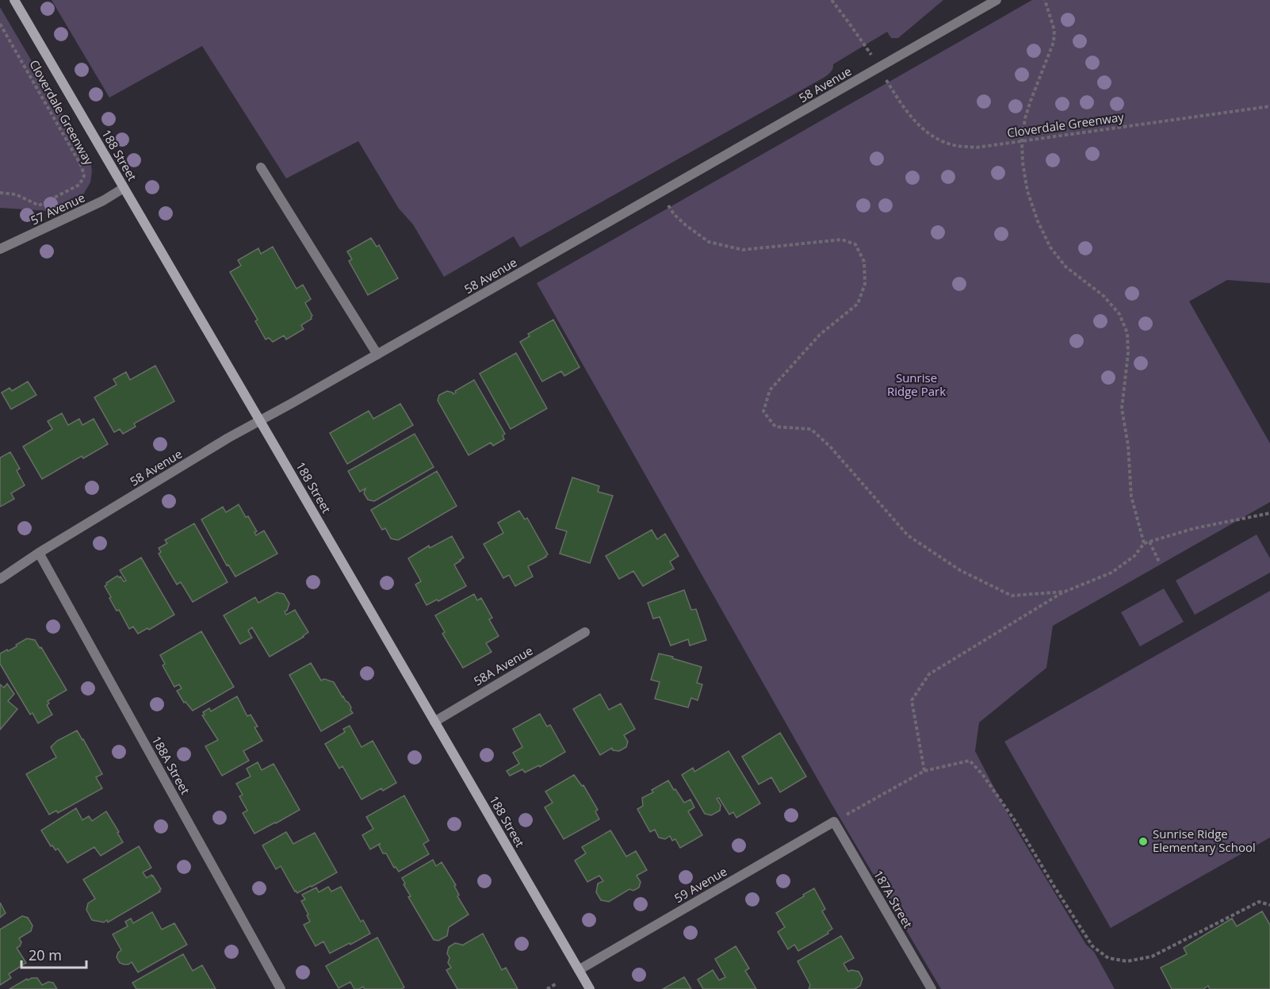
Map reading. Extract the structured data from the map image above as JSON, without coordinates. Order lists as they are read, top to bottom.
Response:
{
  "streets": {
    "street": [
      "58 Avenue",
      "188 Street",
      "57 Avenue",
      "58A Avenue",
      "188A Street",
      "59 Avenue",
      "187A Street"
    ],
    "path": ["Cloverdale Greenway"]
  },
  "crossings": [
    ["58 Avenue", "188 Street"],
    ["58 Avenue", "188A Street"],
    ["188 Street", "57 Avenue"],
    ["188 Street", "58A Avenue"],
    ["188 Street", "59 Avenue"],
    ["59 Avenue", "187A Street"]
  ],
  "parks": ["Sunrise Ridge Park"],
  "places": ["Sunrise Ridge Elementary School"],
  "scale_bar": "20 m"
}
